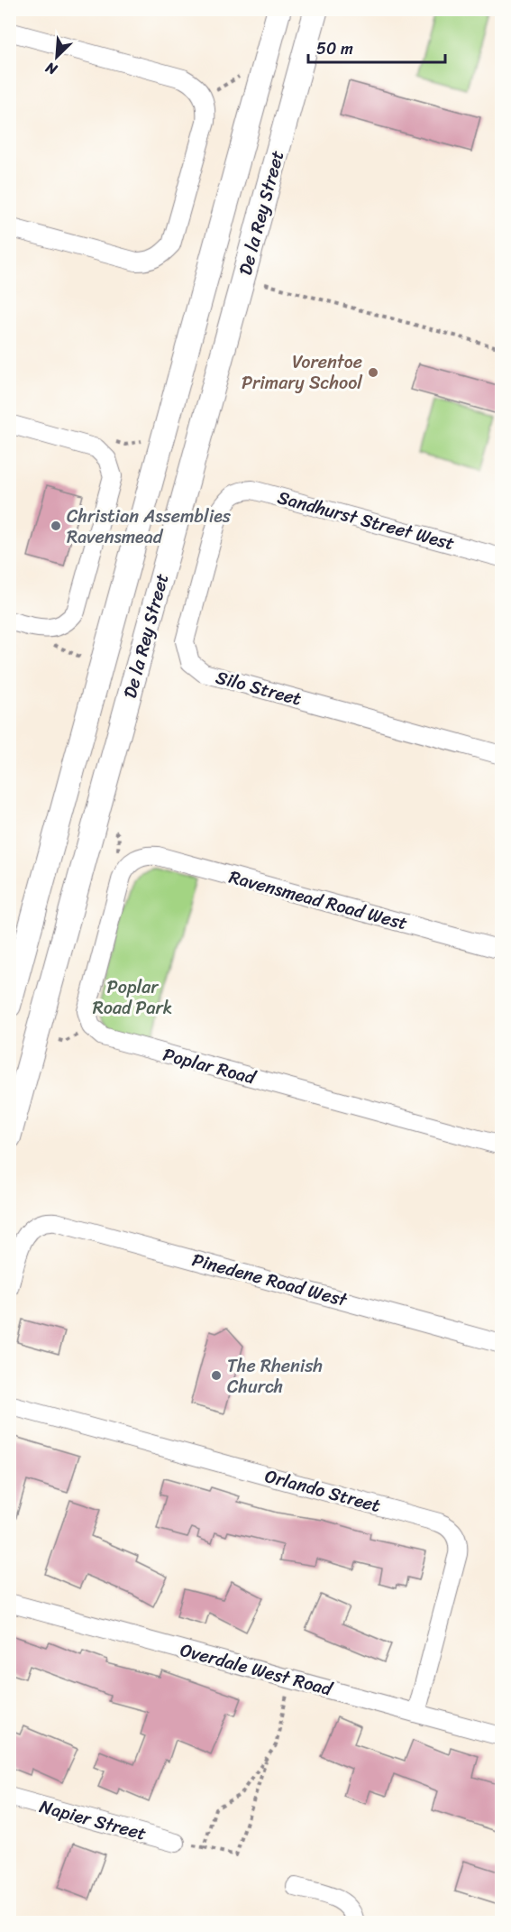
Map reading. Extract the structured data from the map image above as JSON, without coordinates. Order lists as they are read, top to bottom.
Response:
{
  "streets": {
    "main road": ["De la Rey Street"],
    "street": [
      "Sandhurst Street West",
      "Silo Street",
      "Ravensmead Road West",
      "Poplar Road",
      "Pinedene Road West",
      "Orlando Street",
      "Overdale West Road",
      "Napier Street"
    ]
  },
  "crossings": [
    ["Sandhurst Street West", "Silo Street"],
    ["Ravensmead Road West", "Poplar Road"],
    ["Orlando Street", "Overdale West Road"]
  ],
  "parks": ["Poplar Road Park"],
  "places": ["Vorentoe Primary School", "Christian Assemblies Ravensmead", "The Rhenish Church"],
  "scale_bar": "50 m",
  "north": "bottom left"
}
